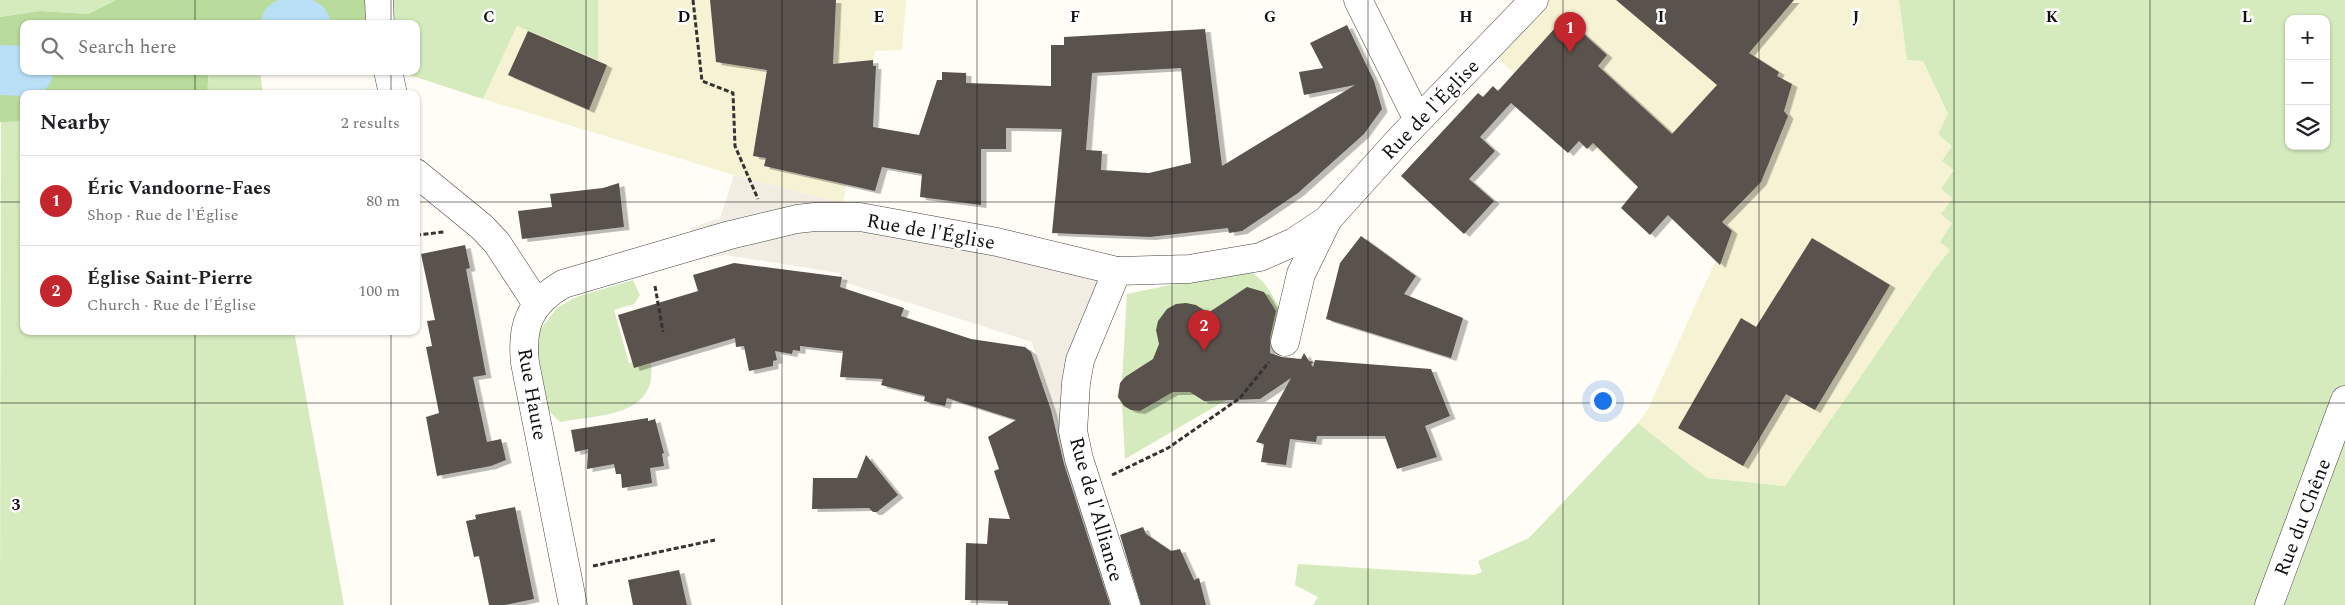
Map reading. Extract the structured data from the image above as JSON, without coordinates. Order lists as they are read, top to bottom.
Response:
{
  "streets": {
    "street": [
      "Rue de l'Église",
      "Rue Haute",
      "Rue de l'Alliance",
      "Rue du Chêne"
    ]
  },
  "crossings": [
    ["Rue de l'Église", "Rue Haute"],
    ["Rue de l'Église", "Rue de l'Alliance"]
  ],
  "page": {
    "pins": ["1", "2"],
    "map_buttons": ["+", "−"],
    "search": "Search here",
    "heading": ["Nearby", "2 results"],
    "list": [
      {
        "mark": "1",
        "name": "Éric Vandoorne-Faes",
        "note": "Shop · Rue de l'Église",
        "value": "80 m"
      },
      {
        "mark": "2",
        "name": "Église Saint-Pierre",
        "note": "Church · Rue de l'Église",
        "value": "100 m"
      }
    ]
  },
  "grid": {
    "columns": [
      "C",
      "D",
      "E",
      "F",
      "G",
      "H",
      "I",
      "J",
      "K",
      "L"
    ],
    "rows": ["3"]
  }
}
